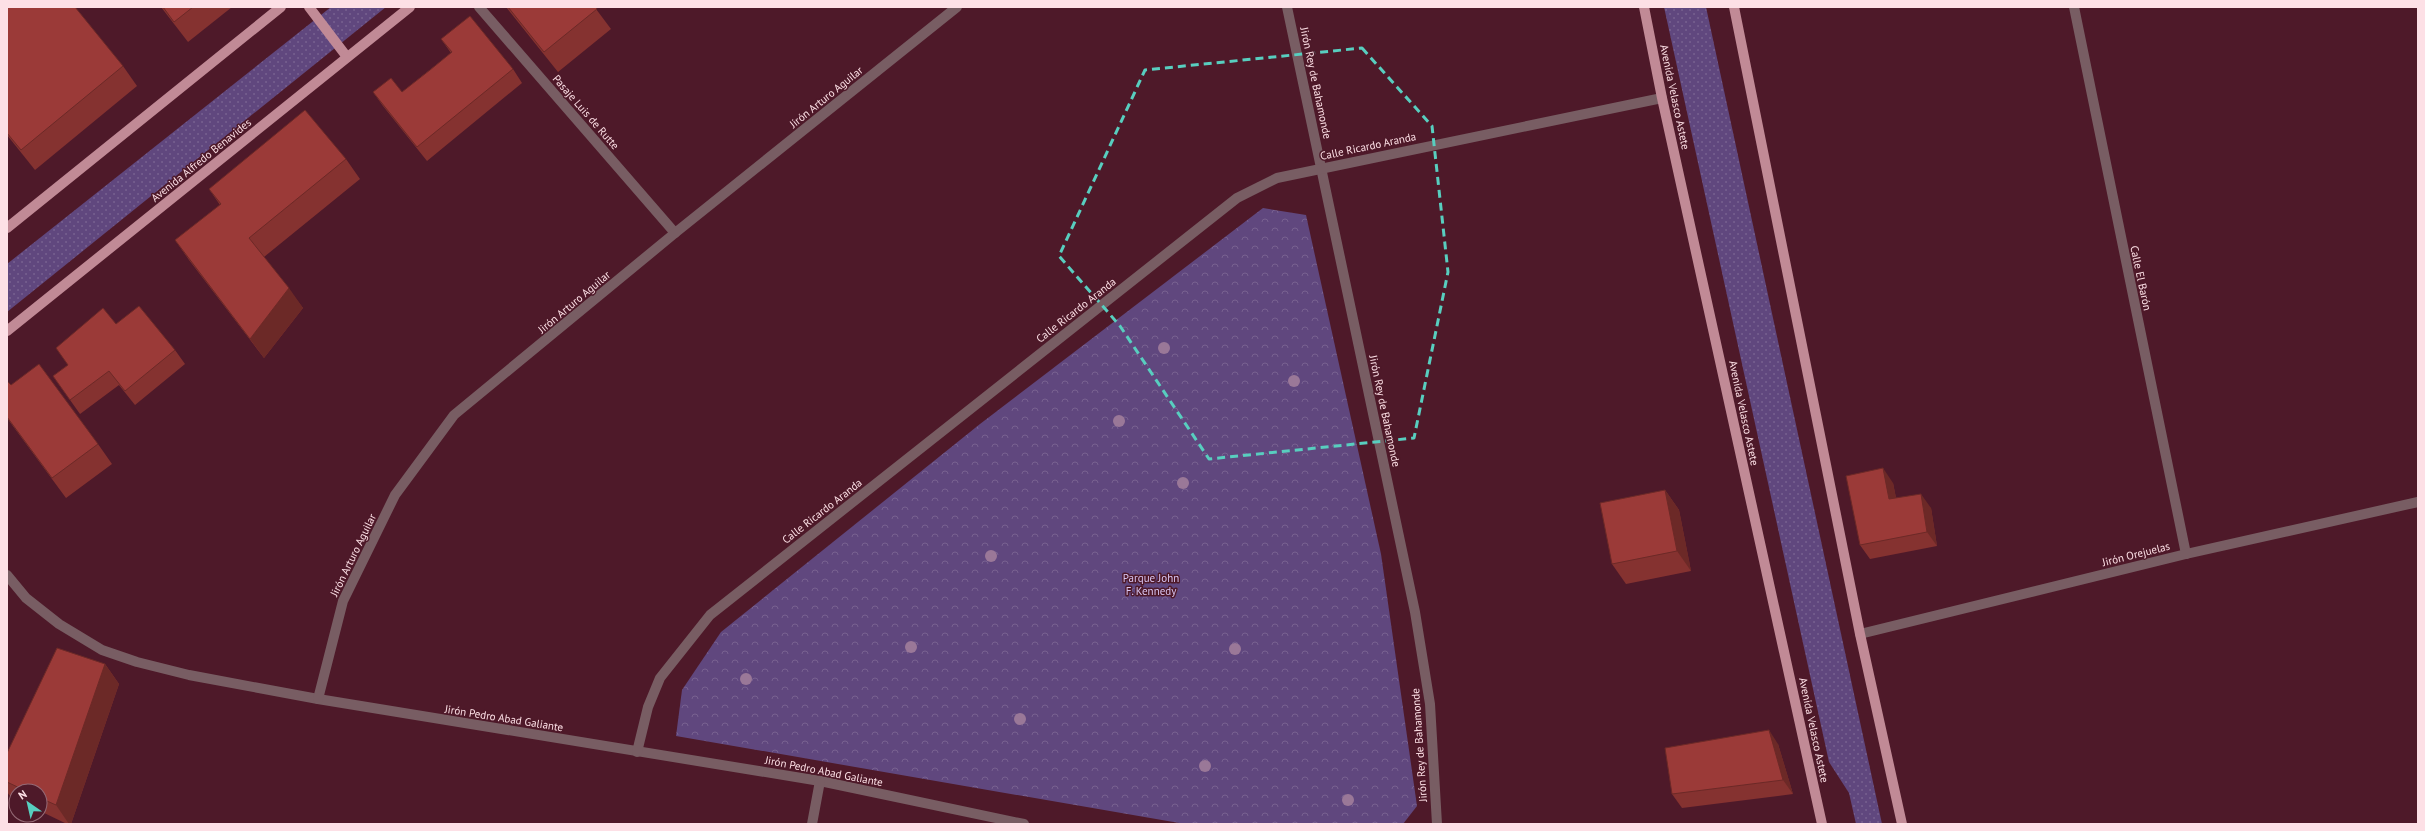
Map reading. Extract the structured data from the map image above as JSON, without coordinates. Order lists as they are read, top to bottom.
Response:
{
  "streets": {
    "main road": ["Avenida Velasco Astete", "Avenida Alfredo Benavides"],
    "street": [
      "Jirón Rey de Bahamonde",
      "Jirón Arturo Aguilar",
      "Pasaje Luis de Rutte",
      "Calle Ricardo Aranda",
      "Calle El Barón",
      "Jirón Orejuelas",
      "Jirón Pedro Abad Galiante"
    ]
  },
  "crossings": [
    ["Jirón Rey de Bahamonde", "Calle Ricardo Aranda"],
    ["Jirón Arturo Aguilar", "Pasaje Luis de Rutte"],
    ["Jirón Arturo Aguilar", "Jirón Pedro Abad Galiante"],
    ["Avenida Velasco Astete", "Calle Ricardo Aranda"],
    ["Calle Ricardo Aranda", "Jirón Pedro Abad Galiante"],
    ["Calle El Barón", "Jirón Orejuelas"]
  ],
  "parks": ["Parque John F. Kennedy"],
  "north": "top left"
}
